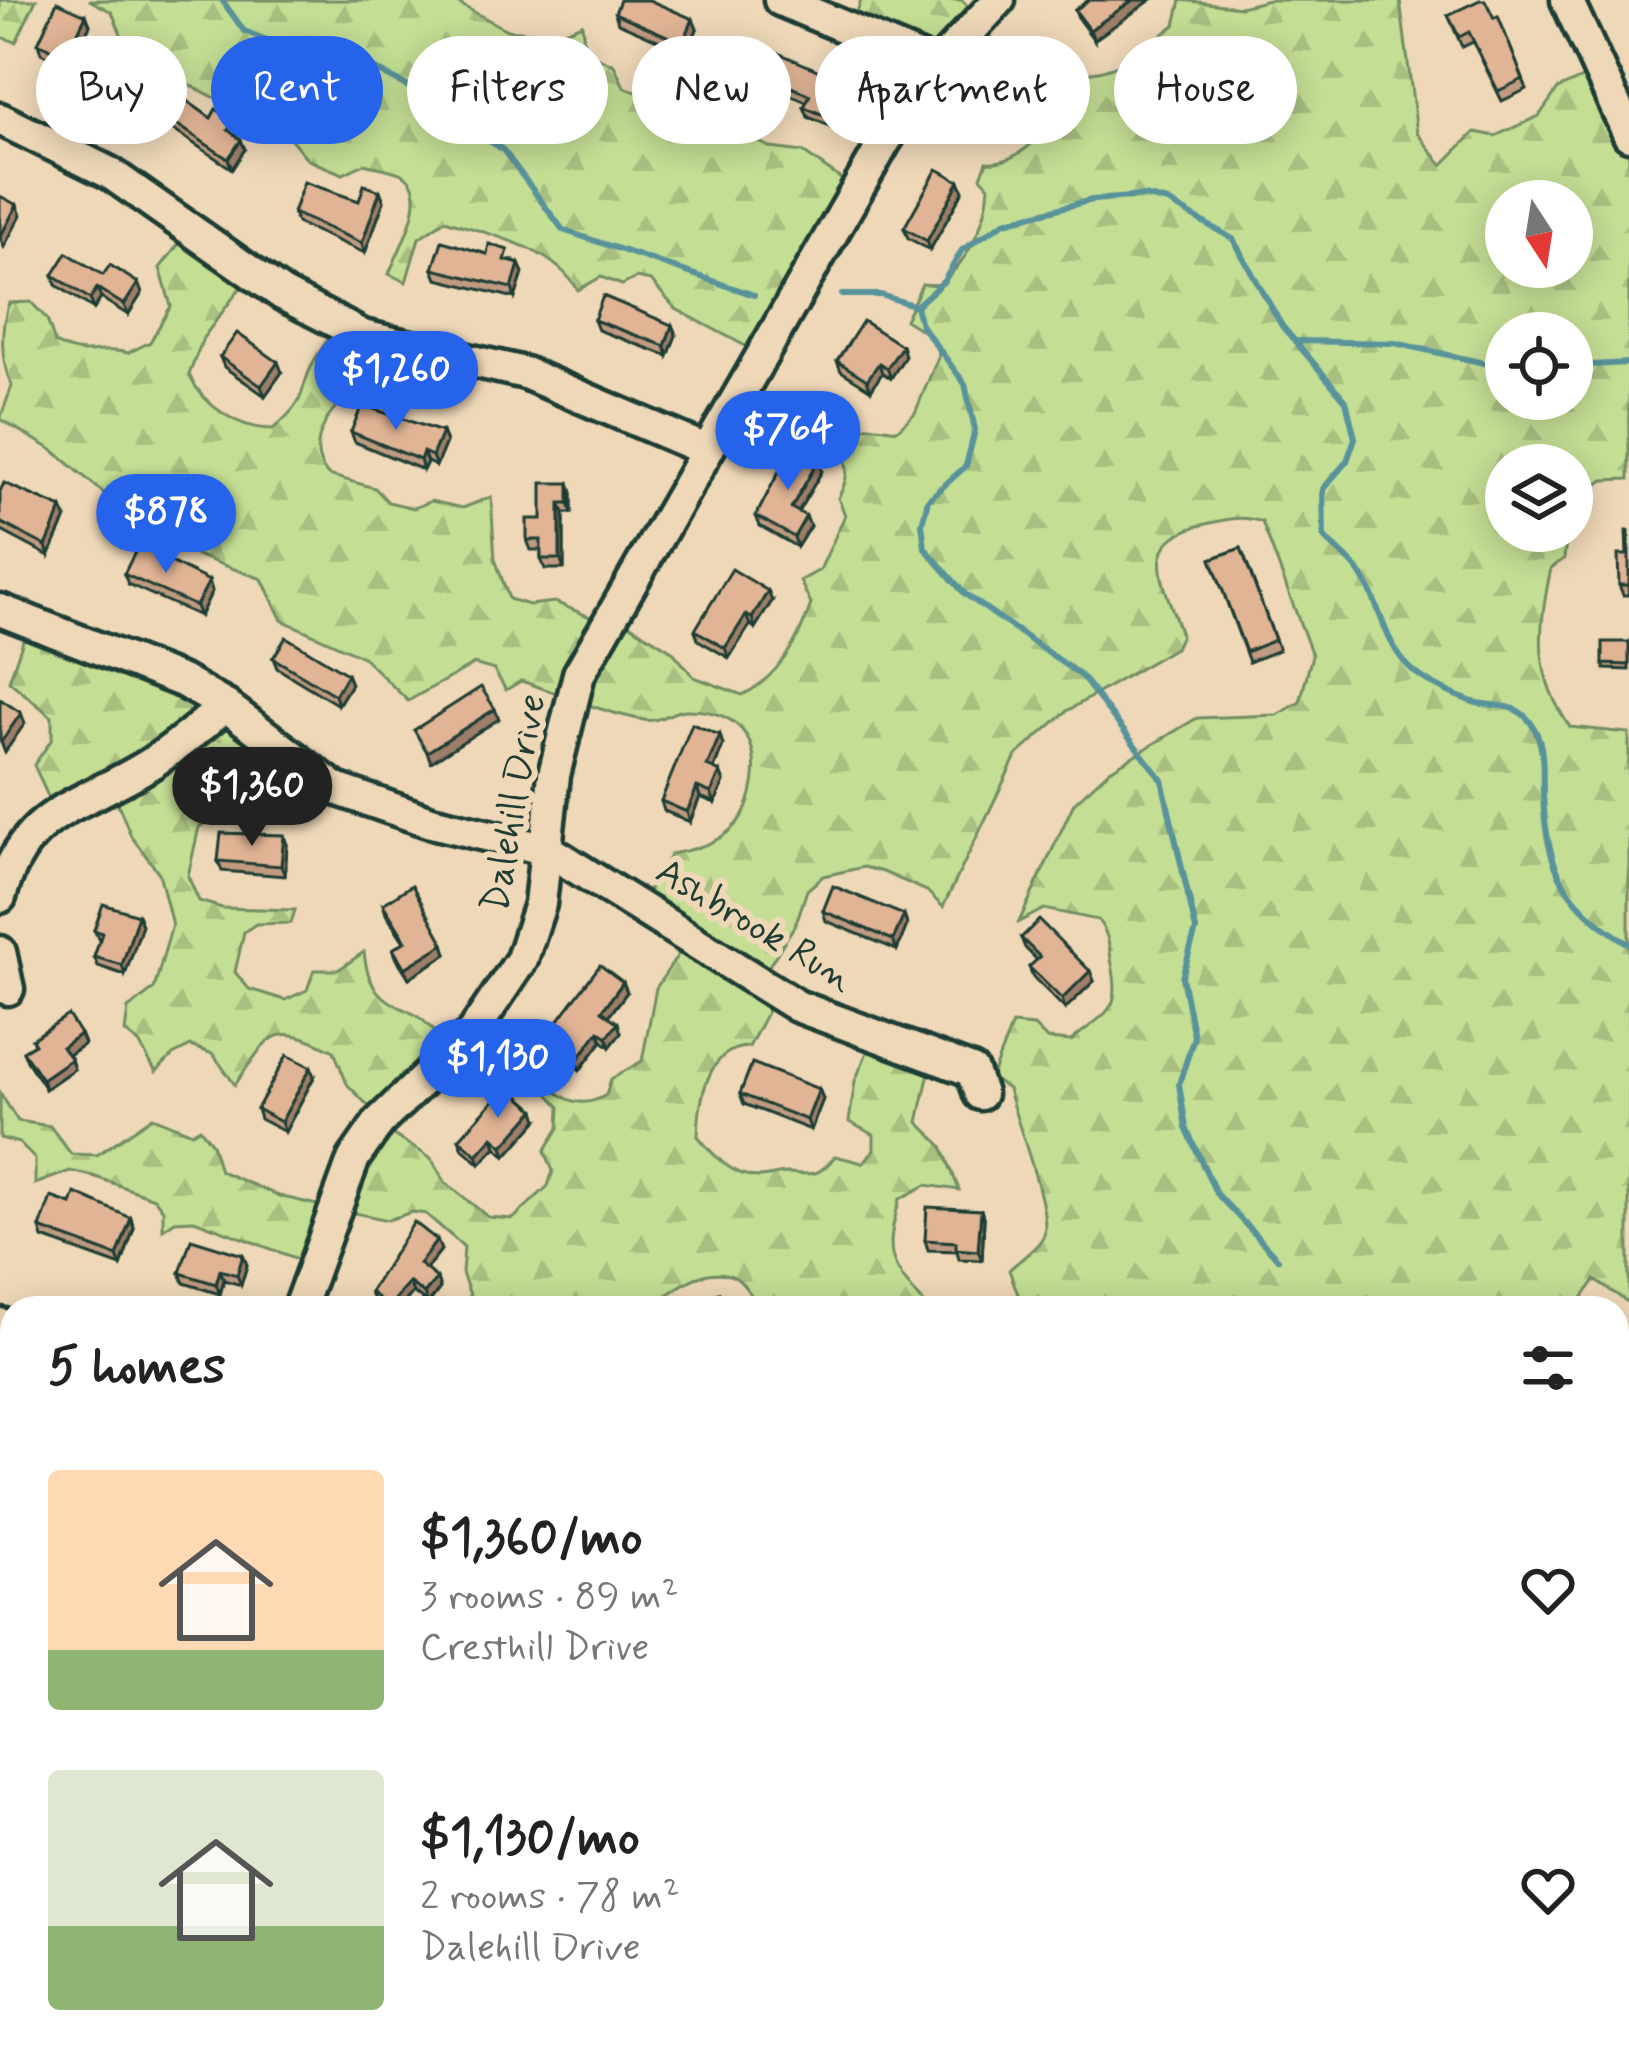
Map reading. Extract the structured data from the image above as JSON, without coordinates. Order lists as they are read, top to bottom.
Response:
{
  "streets": {
    "street": ["Dalehill Drive", "Ashbrook Run"]
  },
  "crossings": [
    ["Dalehill Drive", "Ashbrook Run"]
  ],
  "north": "bottom",
  "page": {
    "chip": [
      "Buy",
      "Rent",
      "Filters",
      "New",
      "Apartment",
      "House"
    ],
    "price": [
      "$1,260",
      "$764",
      "$878",
      "$1,360",
      "$1,130"
    ],
    "heading": "5 homes",
    "list": [
      {
        "name": "$1,360/mo",
        "note": "3 rooms · 89 m² · Cresthill Drive"
      },
      {
        "name": "$1,130/mo",
        "note": "2 rooms · 78 m² · Dalehill Drive"
      }
    ]
  }
}
